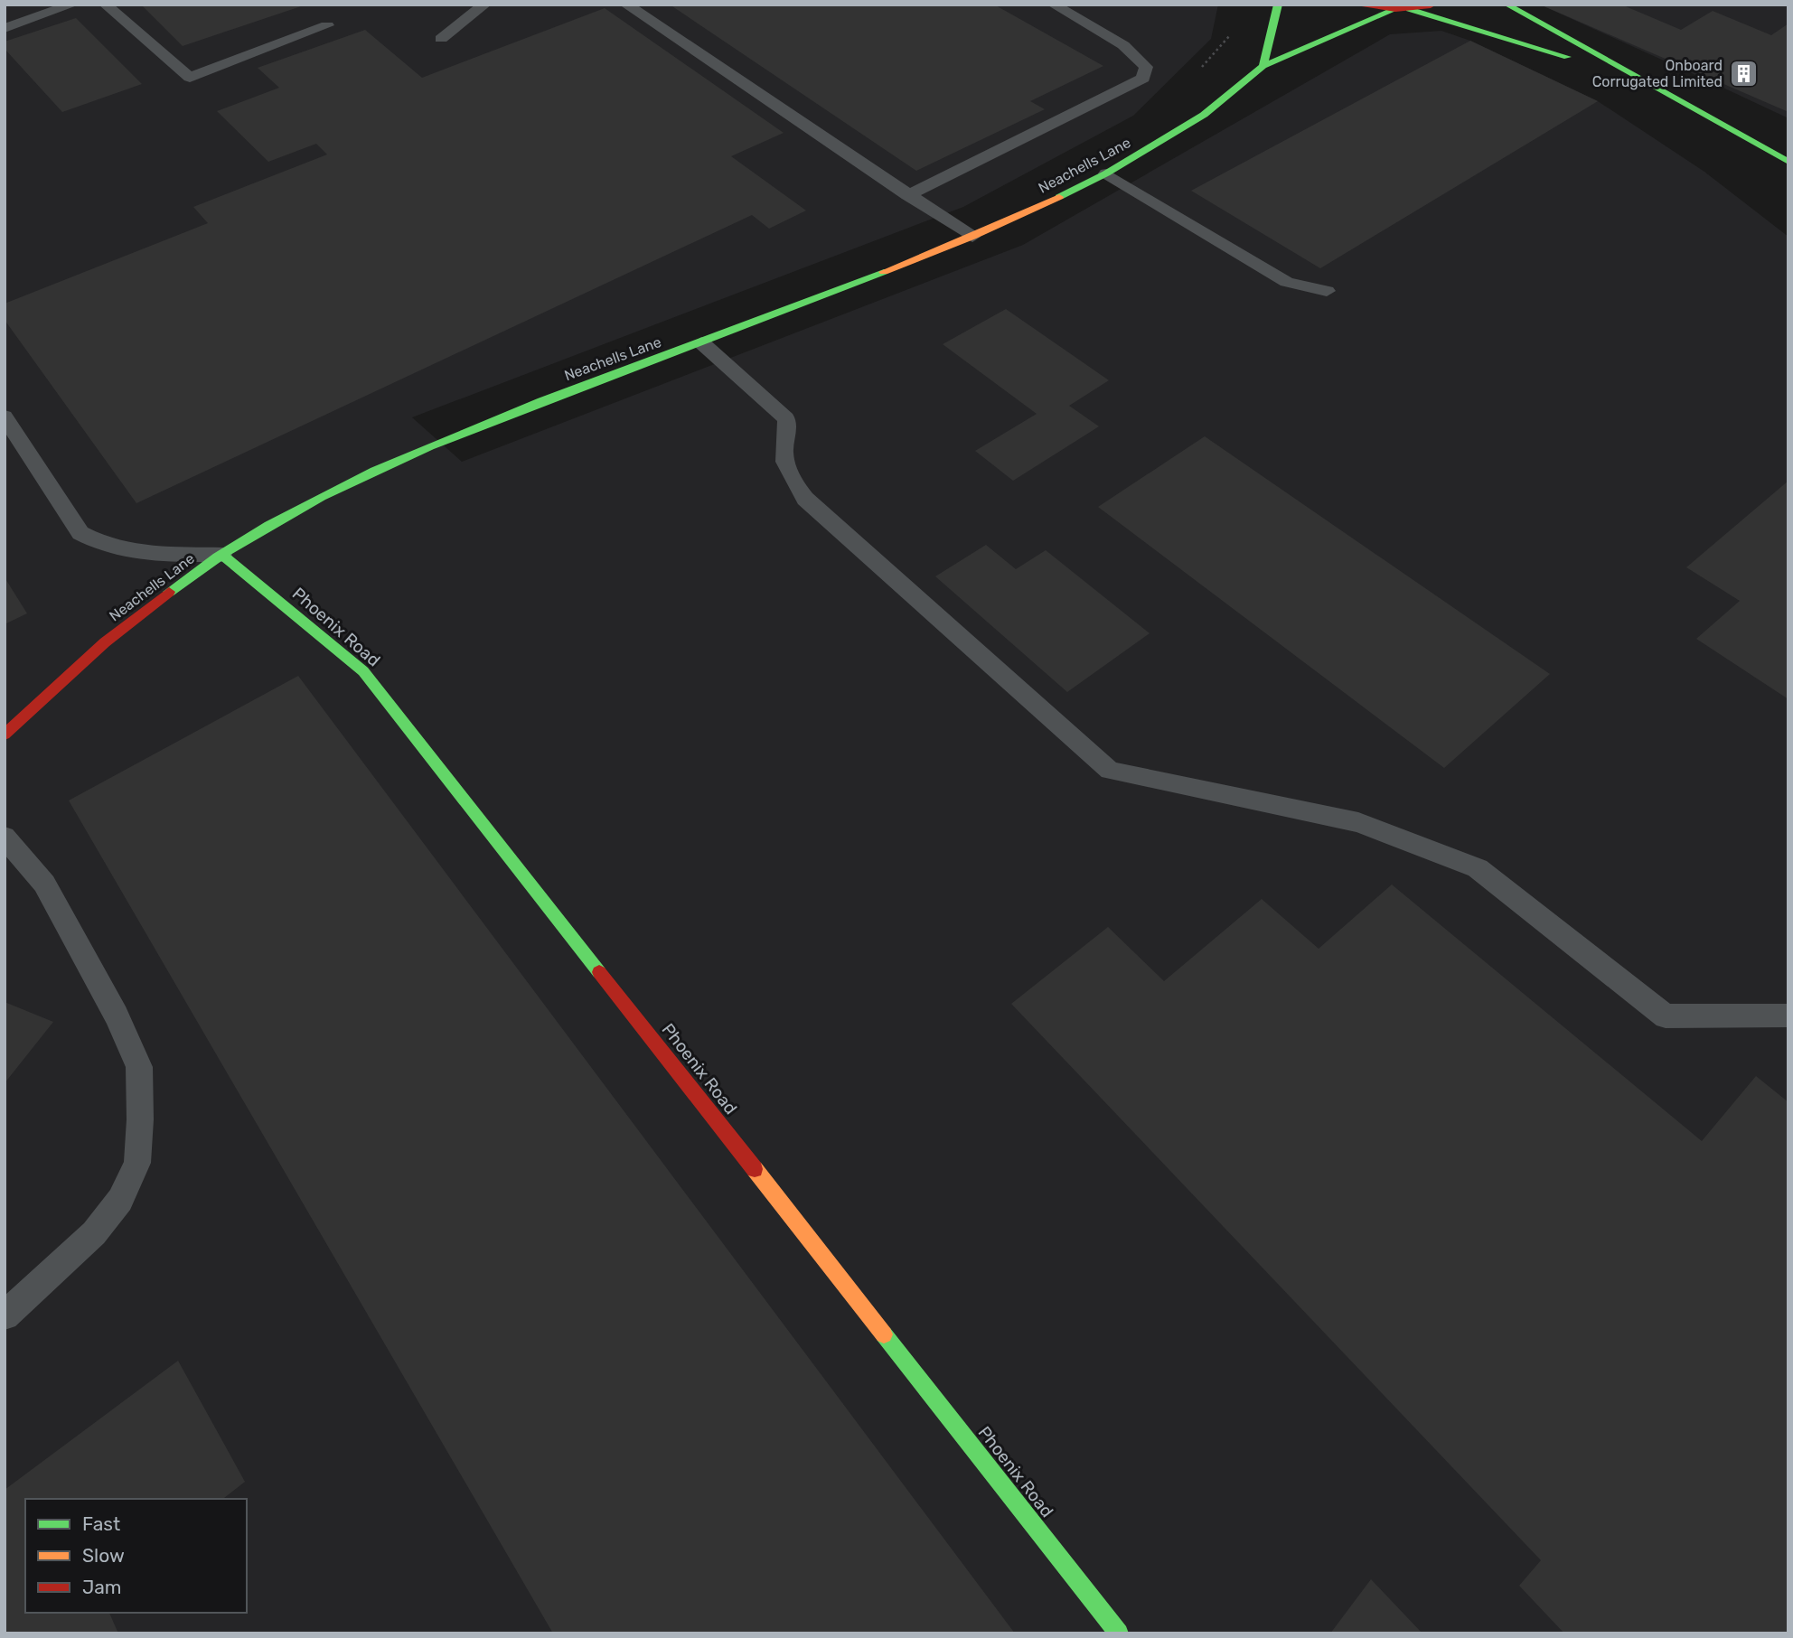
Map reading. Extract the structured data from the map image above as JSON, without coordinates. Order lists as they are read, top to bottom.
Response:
{
  "streets": {
    "street": ["Neachells Lane", "Phoenix Road"]
  },
  "crossings": [
    ["Neachells Lane", "Phoenix Road"]
  ],
  "places": {
    "building": ["Onboard Corrugated Limited"]
  },
  "legend": ["Fast", "Slow", "Jam"]
}
